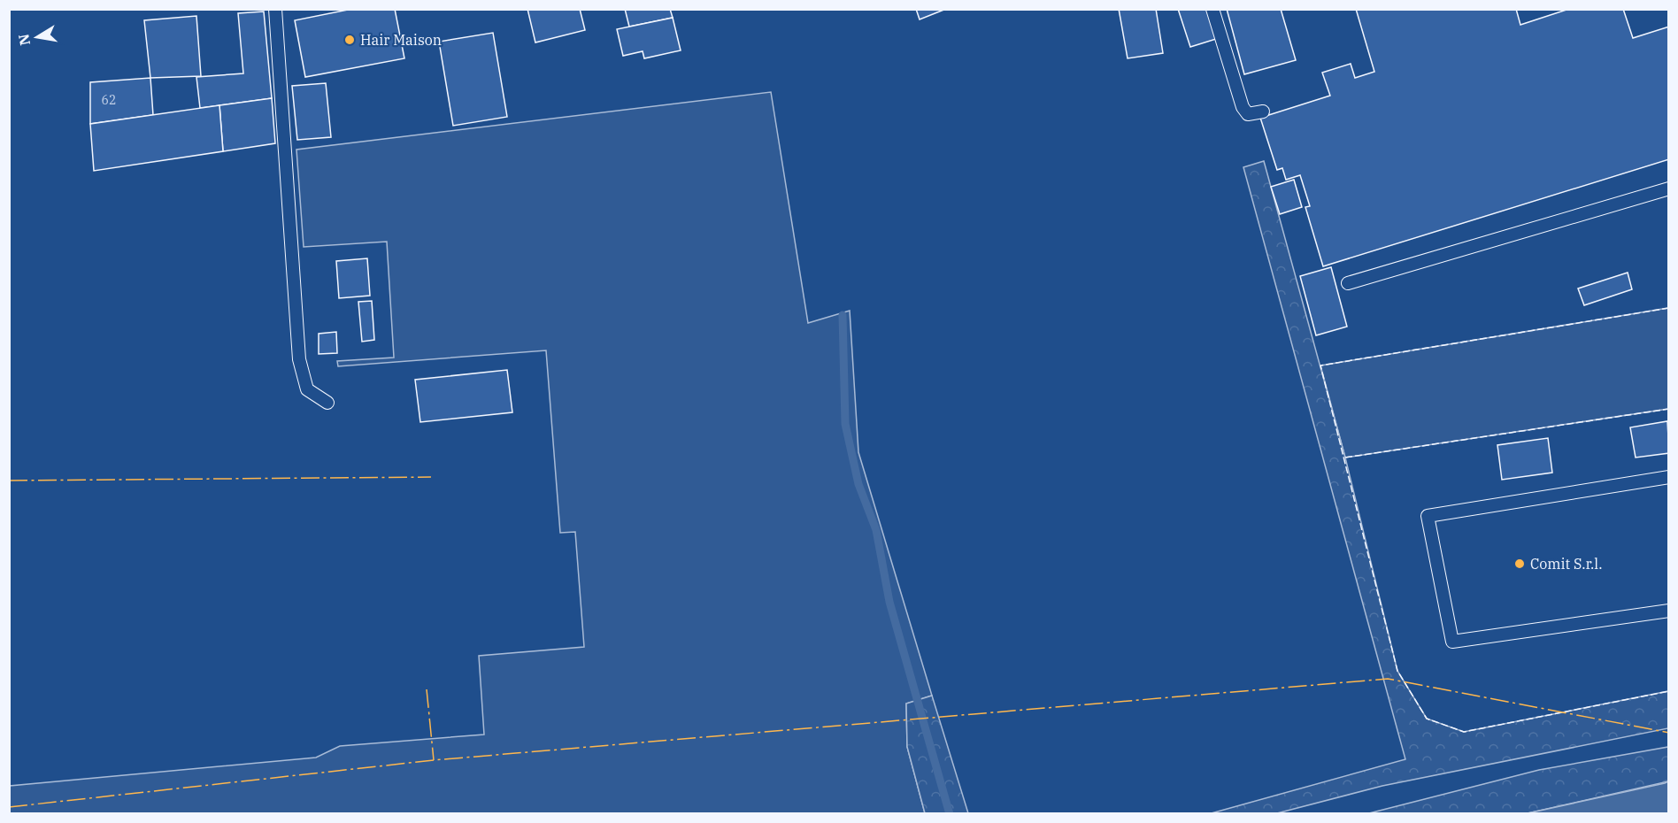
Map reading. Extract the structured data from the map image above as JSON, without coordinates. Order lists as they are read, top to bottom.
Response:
{
  "places": ["Hair Maison", "Comit S.r.l."],
  "house_numbers": ["62"],
  "north": "left"
}
